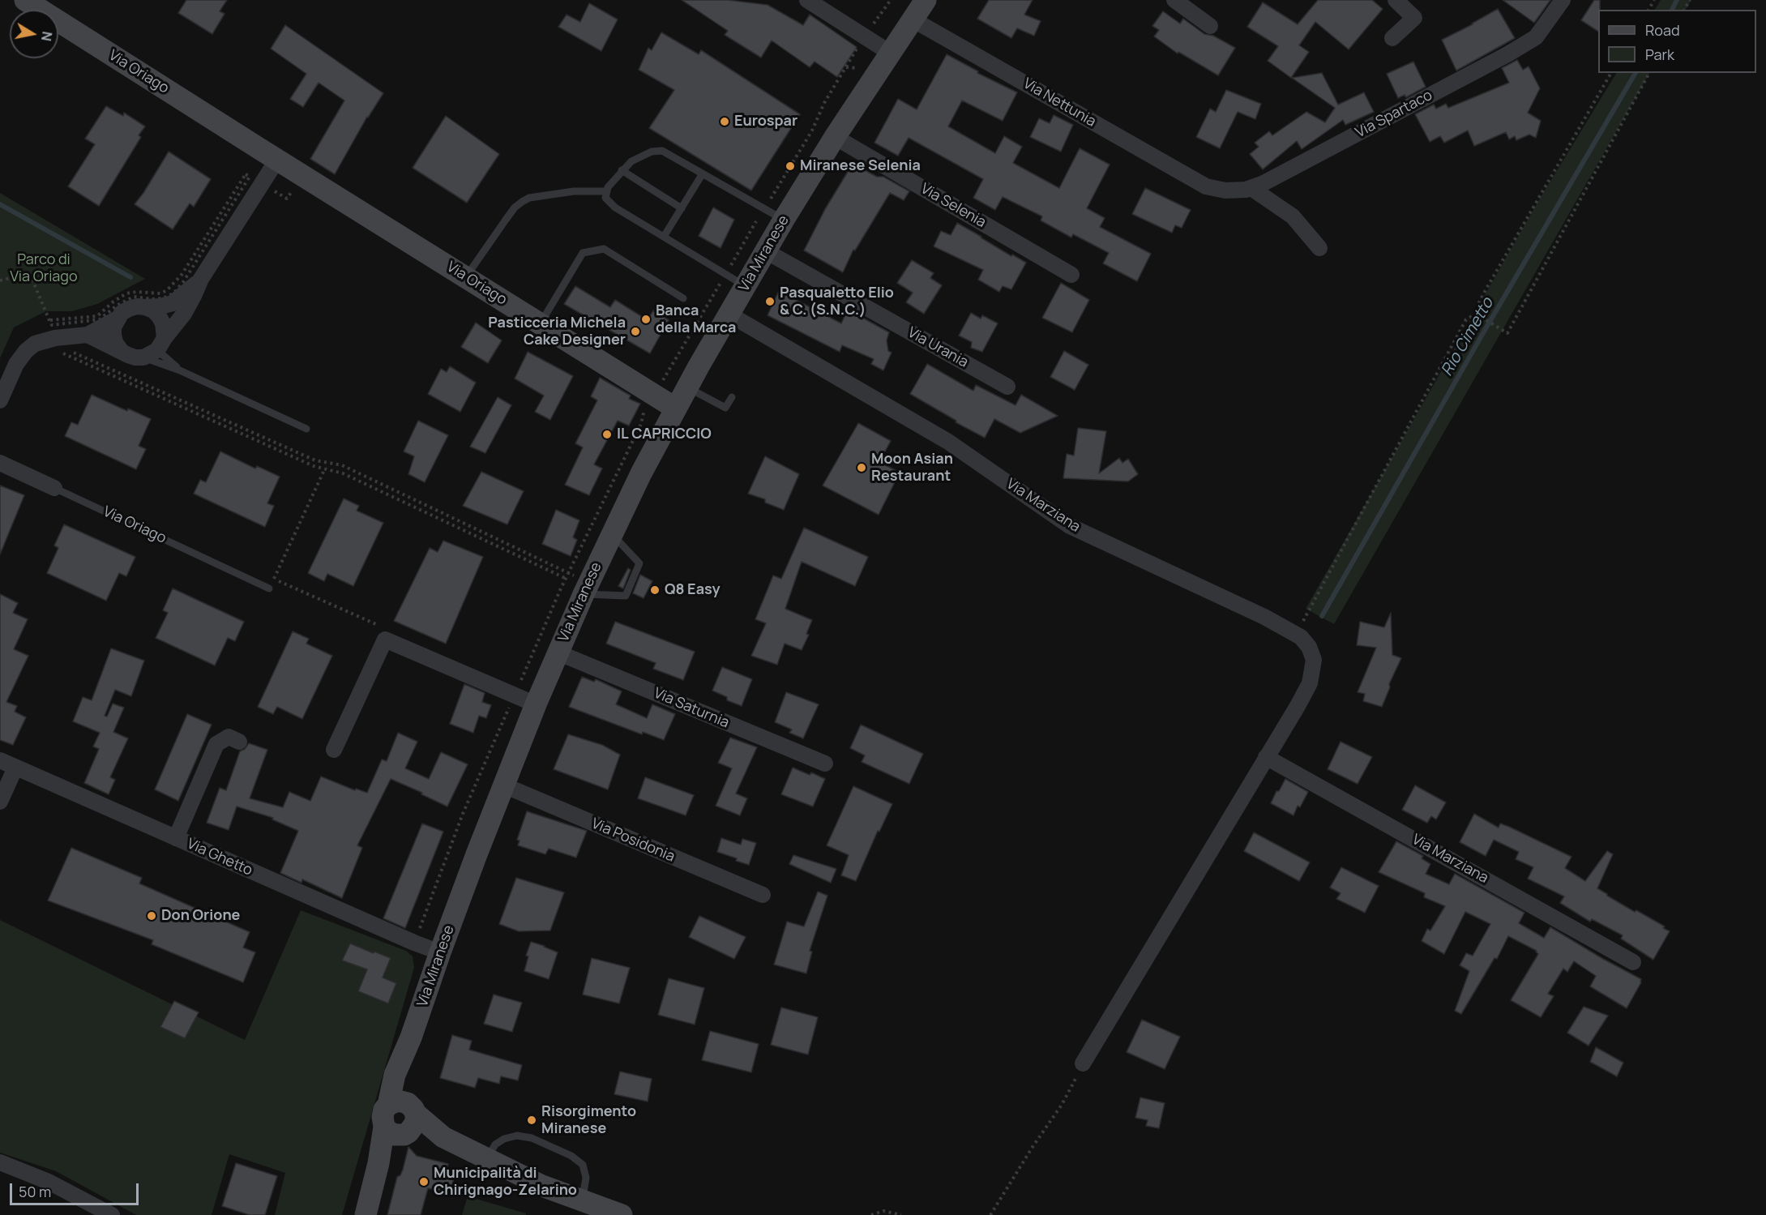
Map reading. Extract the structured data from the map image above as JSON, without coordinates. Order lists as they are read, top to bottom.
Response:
{
  "streets": {
    "street": [
      "Via Oriago",
      "Via Nettunia",
      "Via Spartaco",
      "Via Selenia",
      "Via Miranese",
      "Via Urania",
      "Via Marziana",
      "Via Saturnia",
      "Via Posidonia",
      "Via Ghetto"
    ]
  },
  "crossings": [
    ["Via Oriago", "Via Miranese"],
    ["Via Nettunia", "Via Spartaco"],
    ["Via Nettunia", "Via Miranese"],
    ["Via Selenia", "Via Miranese"],
    ["Via Miranese", "Via Urania"],
    ["Via Miranese", "Via Marziana"],
    ["Via Miranese", "Via Saturnia"],
    ["Via Miranese", "Via Posidonia"],
    ["Via Miranese", "Via Ghetto"]
  ],
  "water": ["Rio Cimetto"],
  "parks": ["Parco di Via Oriago"],
  "places": [
    "Eurospar",
    "Miranese Selenia",
    "Pasqualetto Elio & C. (S.N.C.)",
    "Banca della Marca",
    "Pasticceria Michela Cake Designer",
    "IL CAPRICCIO",
    "Moon Asian Restaurant",
    "Q8 Easy",
    "Don Orione",
    "Risorgimento Miranese",
    "Municipalità di Chirignago-Zelarino"
  ],
  "legend": ["Road", "Park"],
  "scale_bar": "50 m",
  "north": "right"
}
